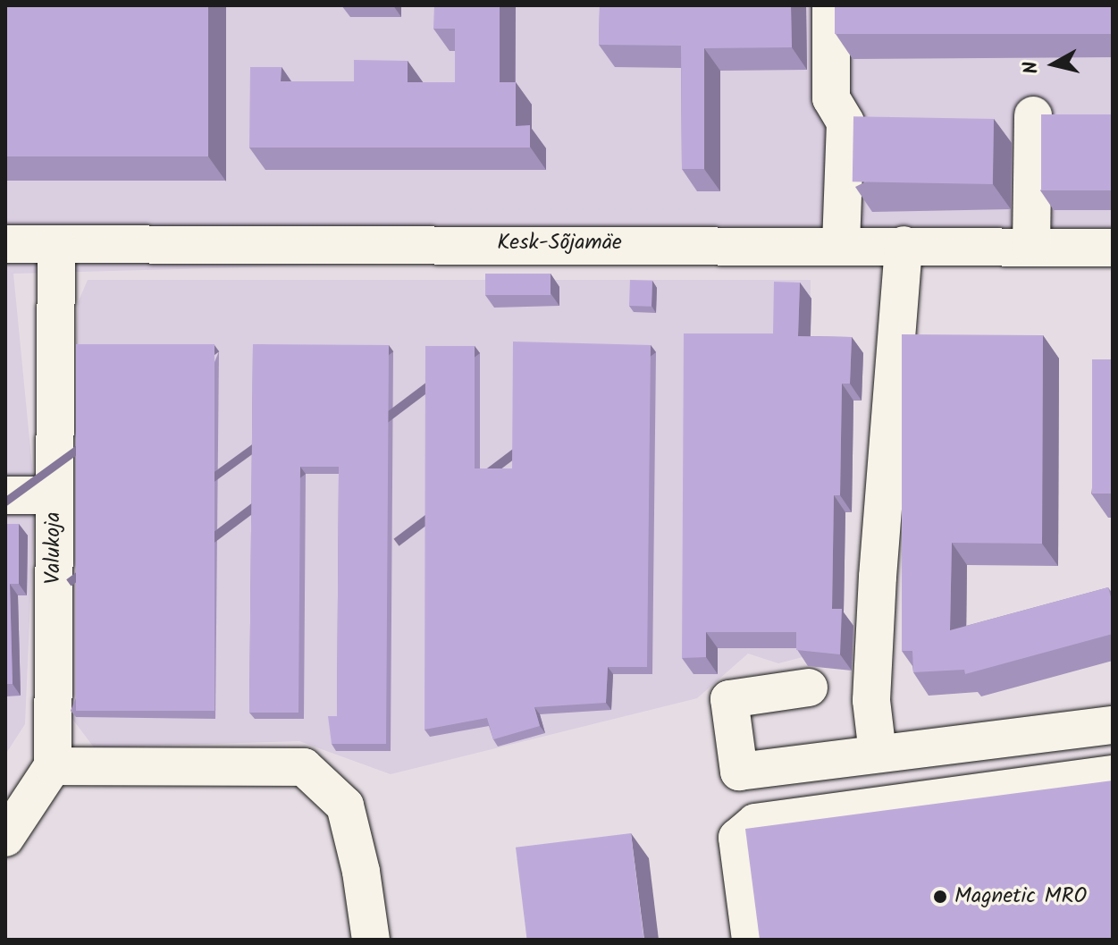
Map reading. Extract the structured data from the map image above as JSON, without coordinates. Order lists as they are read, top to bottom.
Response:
{
  "streets": {
    "street": ["Kesk-Sõjamäe", "Valukoja"]
  },
  "crossings": [
    ["Kesk-Sõjamäe", "Valukoja"]
  ],
  "places": ["Magnetic MRO"],
  "north": "left"
}
